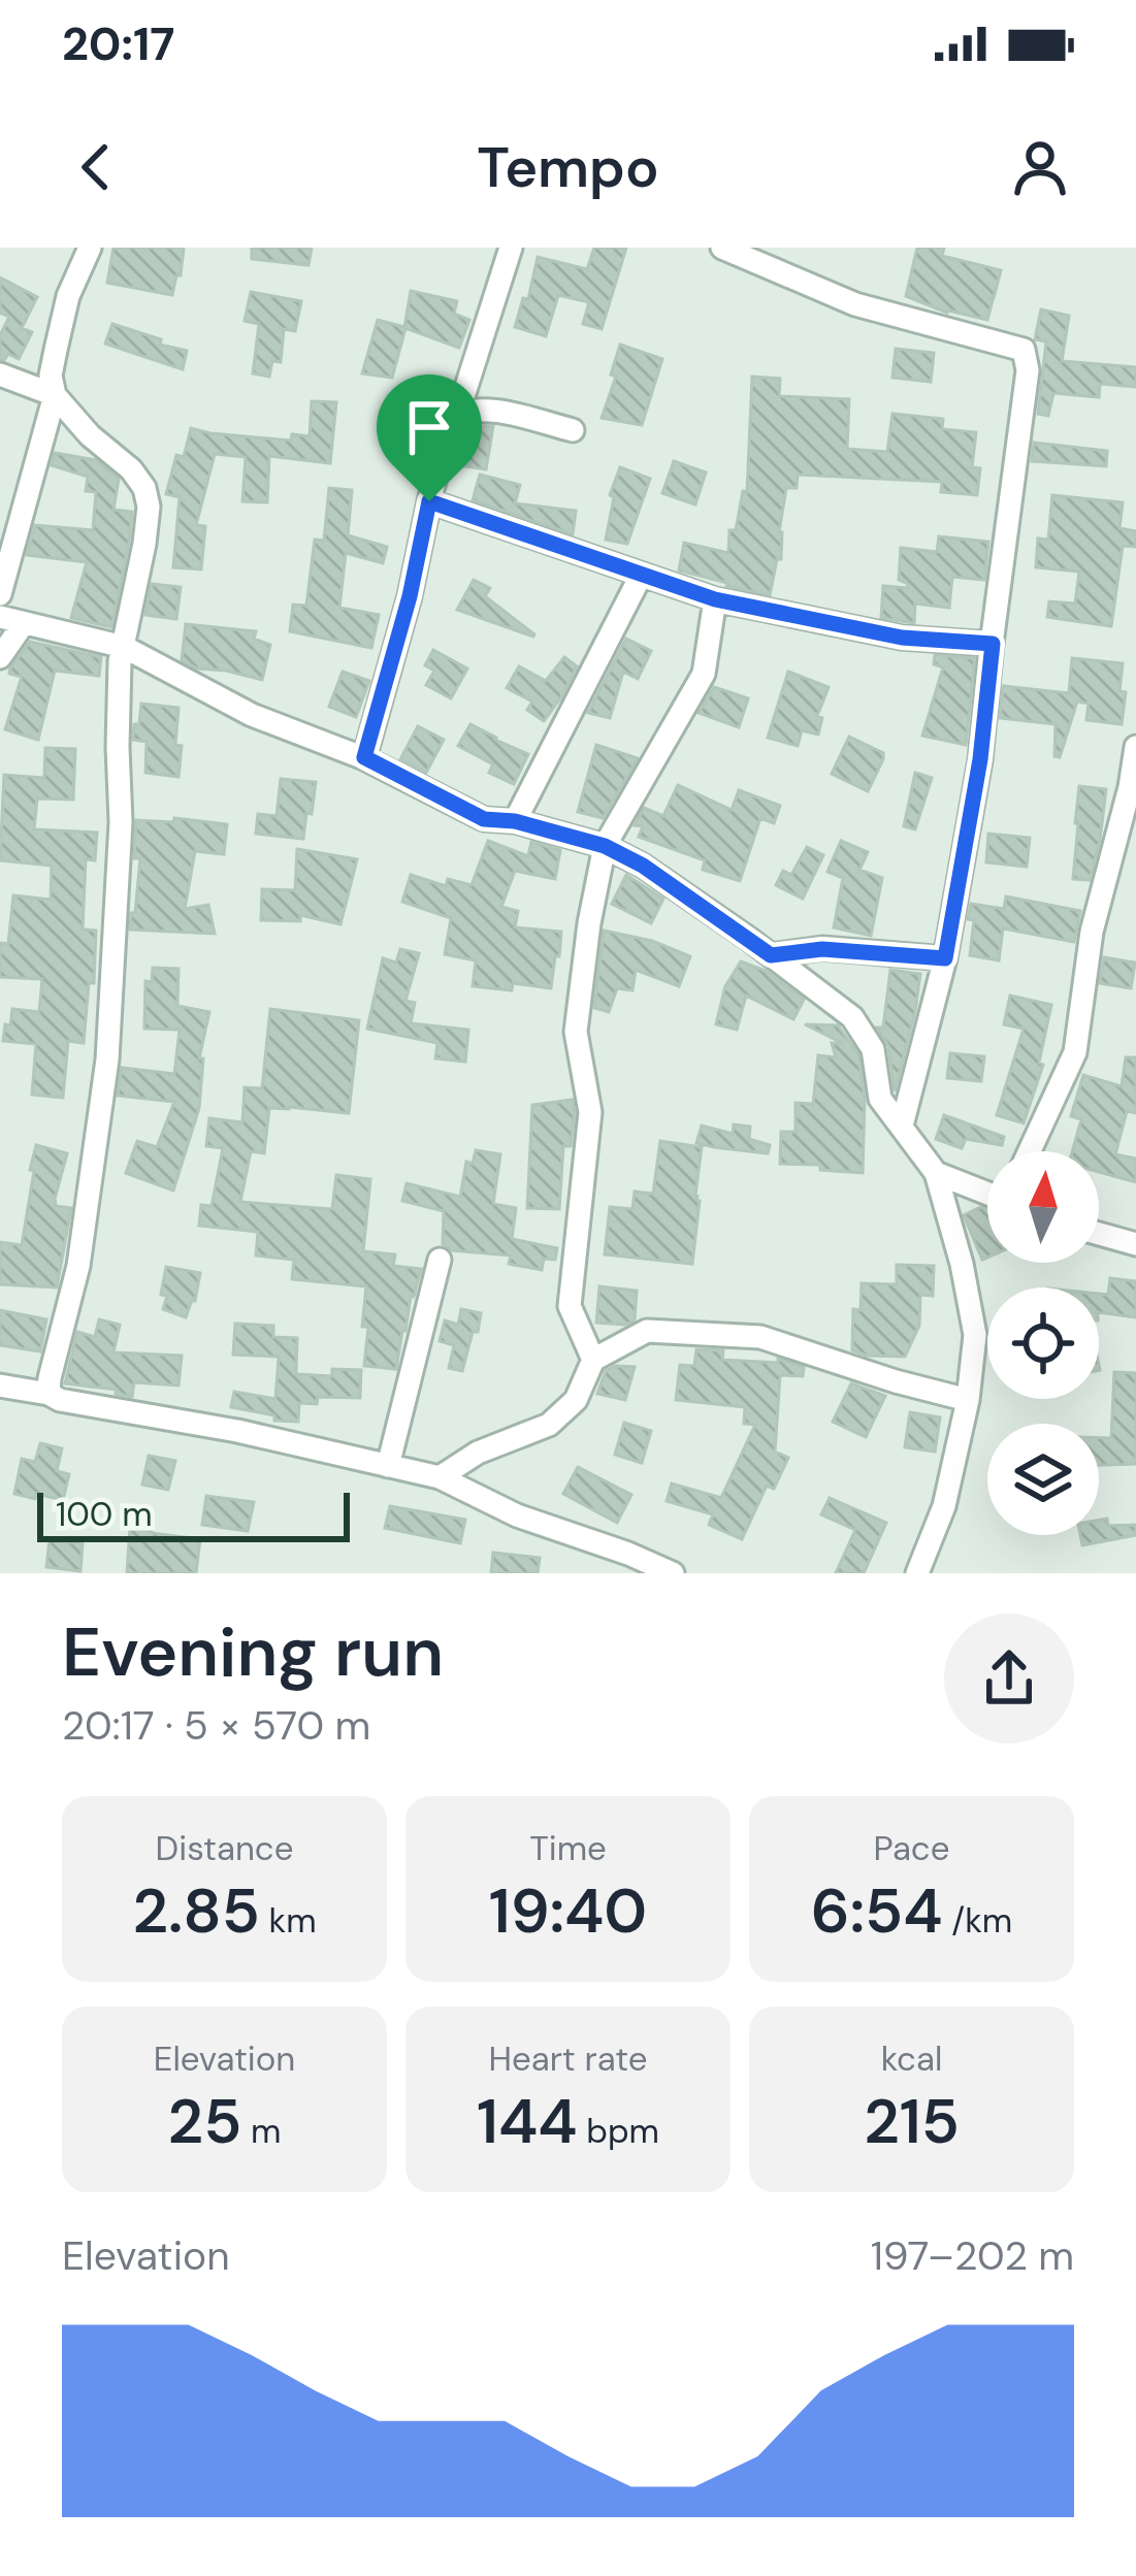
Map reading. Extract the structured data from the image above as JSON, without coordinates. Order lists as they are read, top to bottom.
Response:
{
  "scale_bar": "100 m",
  "north": "top",
  "page": {
    "status": "20:17",
    "header": "Tempo",
    "scale": "100 m",
    "heading": ["Evening run", "20:17 · 5 × 570 m"],
    "stats": [
      ["Distance", "2.85 km"],
      ["Time", "19:40"],
      ["Pace", "6:54 /km"],
      ["Elevation", "25 m"],
      ["Heart rate", "144 bpm"],
      ["kcal", "215"]
    ],
    "chart": ["Elevation", "197–202 m"]
  }
}
